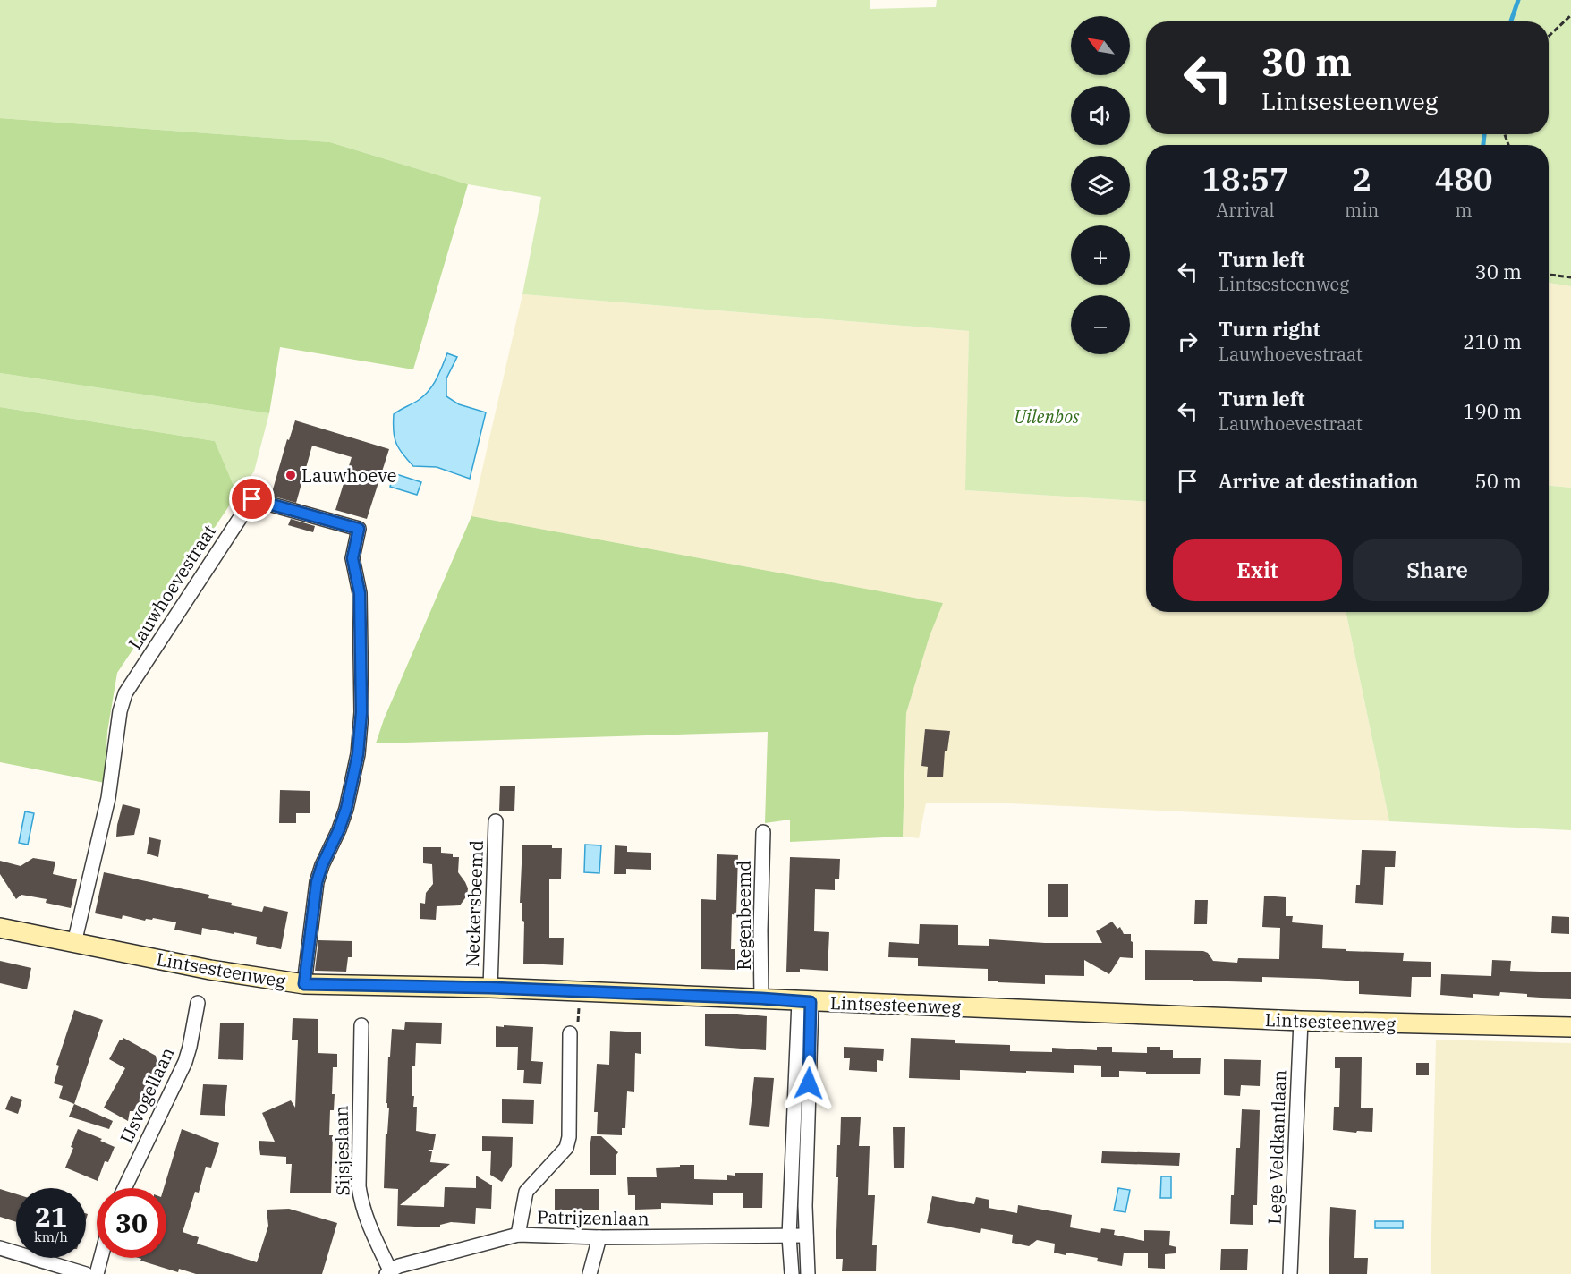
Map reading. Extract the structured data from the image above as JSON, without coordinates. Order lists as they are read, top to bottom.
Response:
{
  "streets": {
    "street": [
      "Lauwhoevestraat",
      "Neckersbeemd",
      "Regenbeemd",
      "Lintsesteenweg",
      "IJsvogellaan",
      "Lege Veldkantlaan",
      "Sijsjeslaan",
      "Patrijzenlaan"
    ]
  },
  "crossings": [
    ["Lauwhoevestraat", "Lintsesteenweg"],
    ["Neckersbeemd", "Lintsesteenweg"],
    ["Regenbeemd", "Lintsesteenweg"],
    ["Lintsesteenweg", "Lege Veldkantlaan"],
    ["Sijsjeslaan", "Patrijzenlaan"]
  ],
  "parks": ["Uilenbos"],
  "places": ["Lauwhoeve"],
  "north": "top left",
  "page": {
    "map_buttons": ["+", "−"],
    "turn": ["30 m", "Lintsesteenweg"],
    "eta": [
      "18:57",
      "Arrival",
      "2",
      "min",
      "480",
      "m"
    ],
    "list": [
      {
        "name": "Turn left",
        "note": "Lintsesteenweg",
        "value": "30 m"
      },
      {
        "name": "Turn right",
        "note": "Lauwhoevestraat",
        "value": "210 m"
      },
      {
        "name": "Turn left",
        "note": "Lauwhoevestraat",
        "value": "190 m"
      },
      {
        "name": "Arrive at destination",
        "value": "50 m"
      }
    ],
    "buttons": ["Exit", "Share"],
    "speed": "21 km/h",
    "limit": "30"
  }
}
